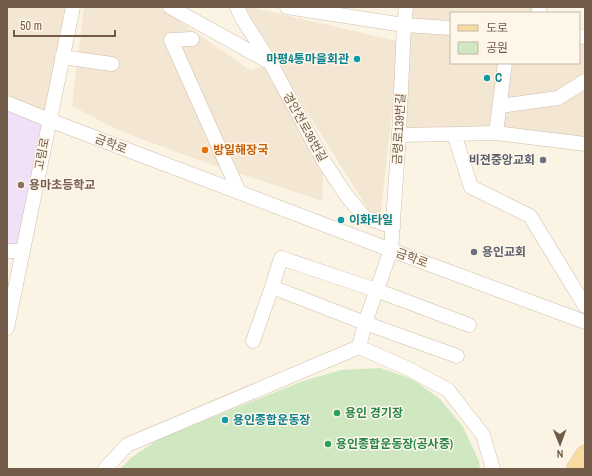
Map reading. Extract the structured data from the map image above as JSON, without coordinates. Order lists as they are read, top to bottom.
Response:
{
  "streets": {
    "street": [
      "경안천로36번길",
      "금령로139번길",
      "금학로",
      "고림로"
    ]
  },
  "crossings": [
    ["경안천로36번길", "금령로139번길"],
    ["금령로139번길", "금학로"],
    ["금학로", "고림로"]
  ],
  "places": [
    "마평4통마을회관",
    "C",
    "방일해장국",
    "비젼중앙교회",
    "용마초등학교",
    "이화타일",
    "용인교회",
    "용인 경기장",
    "용인종합운동장",
    "용인종합운동장(공사중)"
  ],
  "legend": ["도로", "공원"],
  "scale_bar": "50 m",
  "north": "bottom"
}
